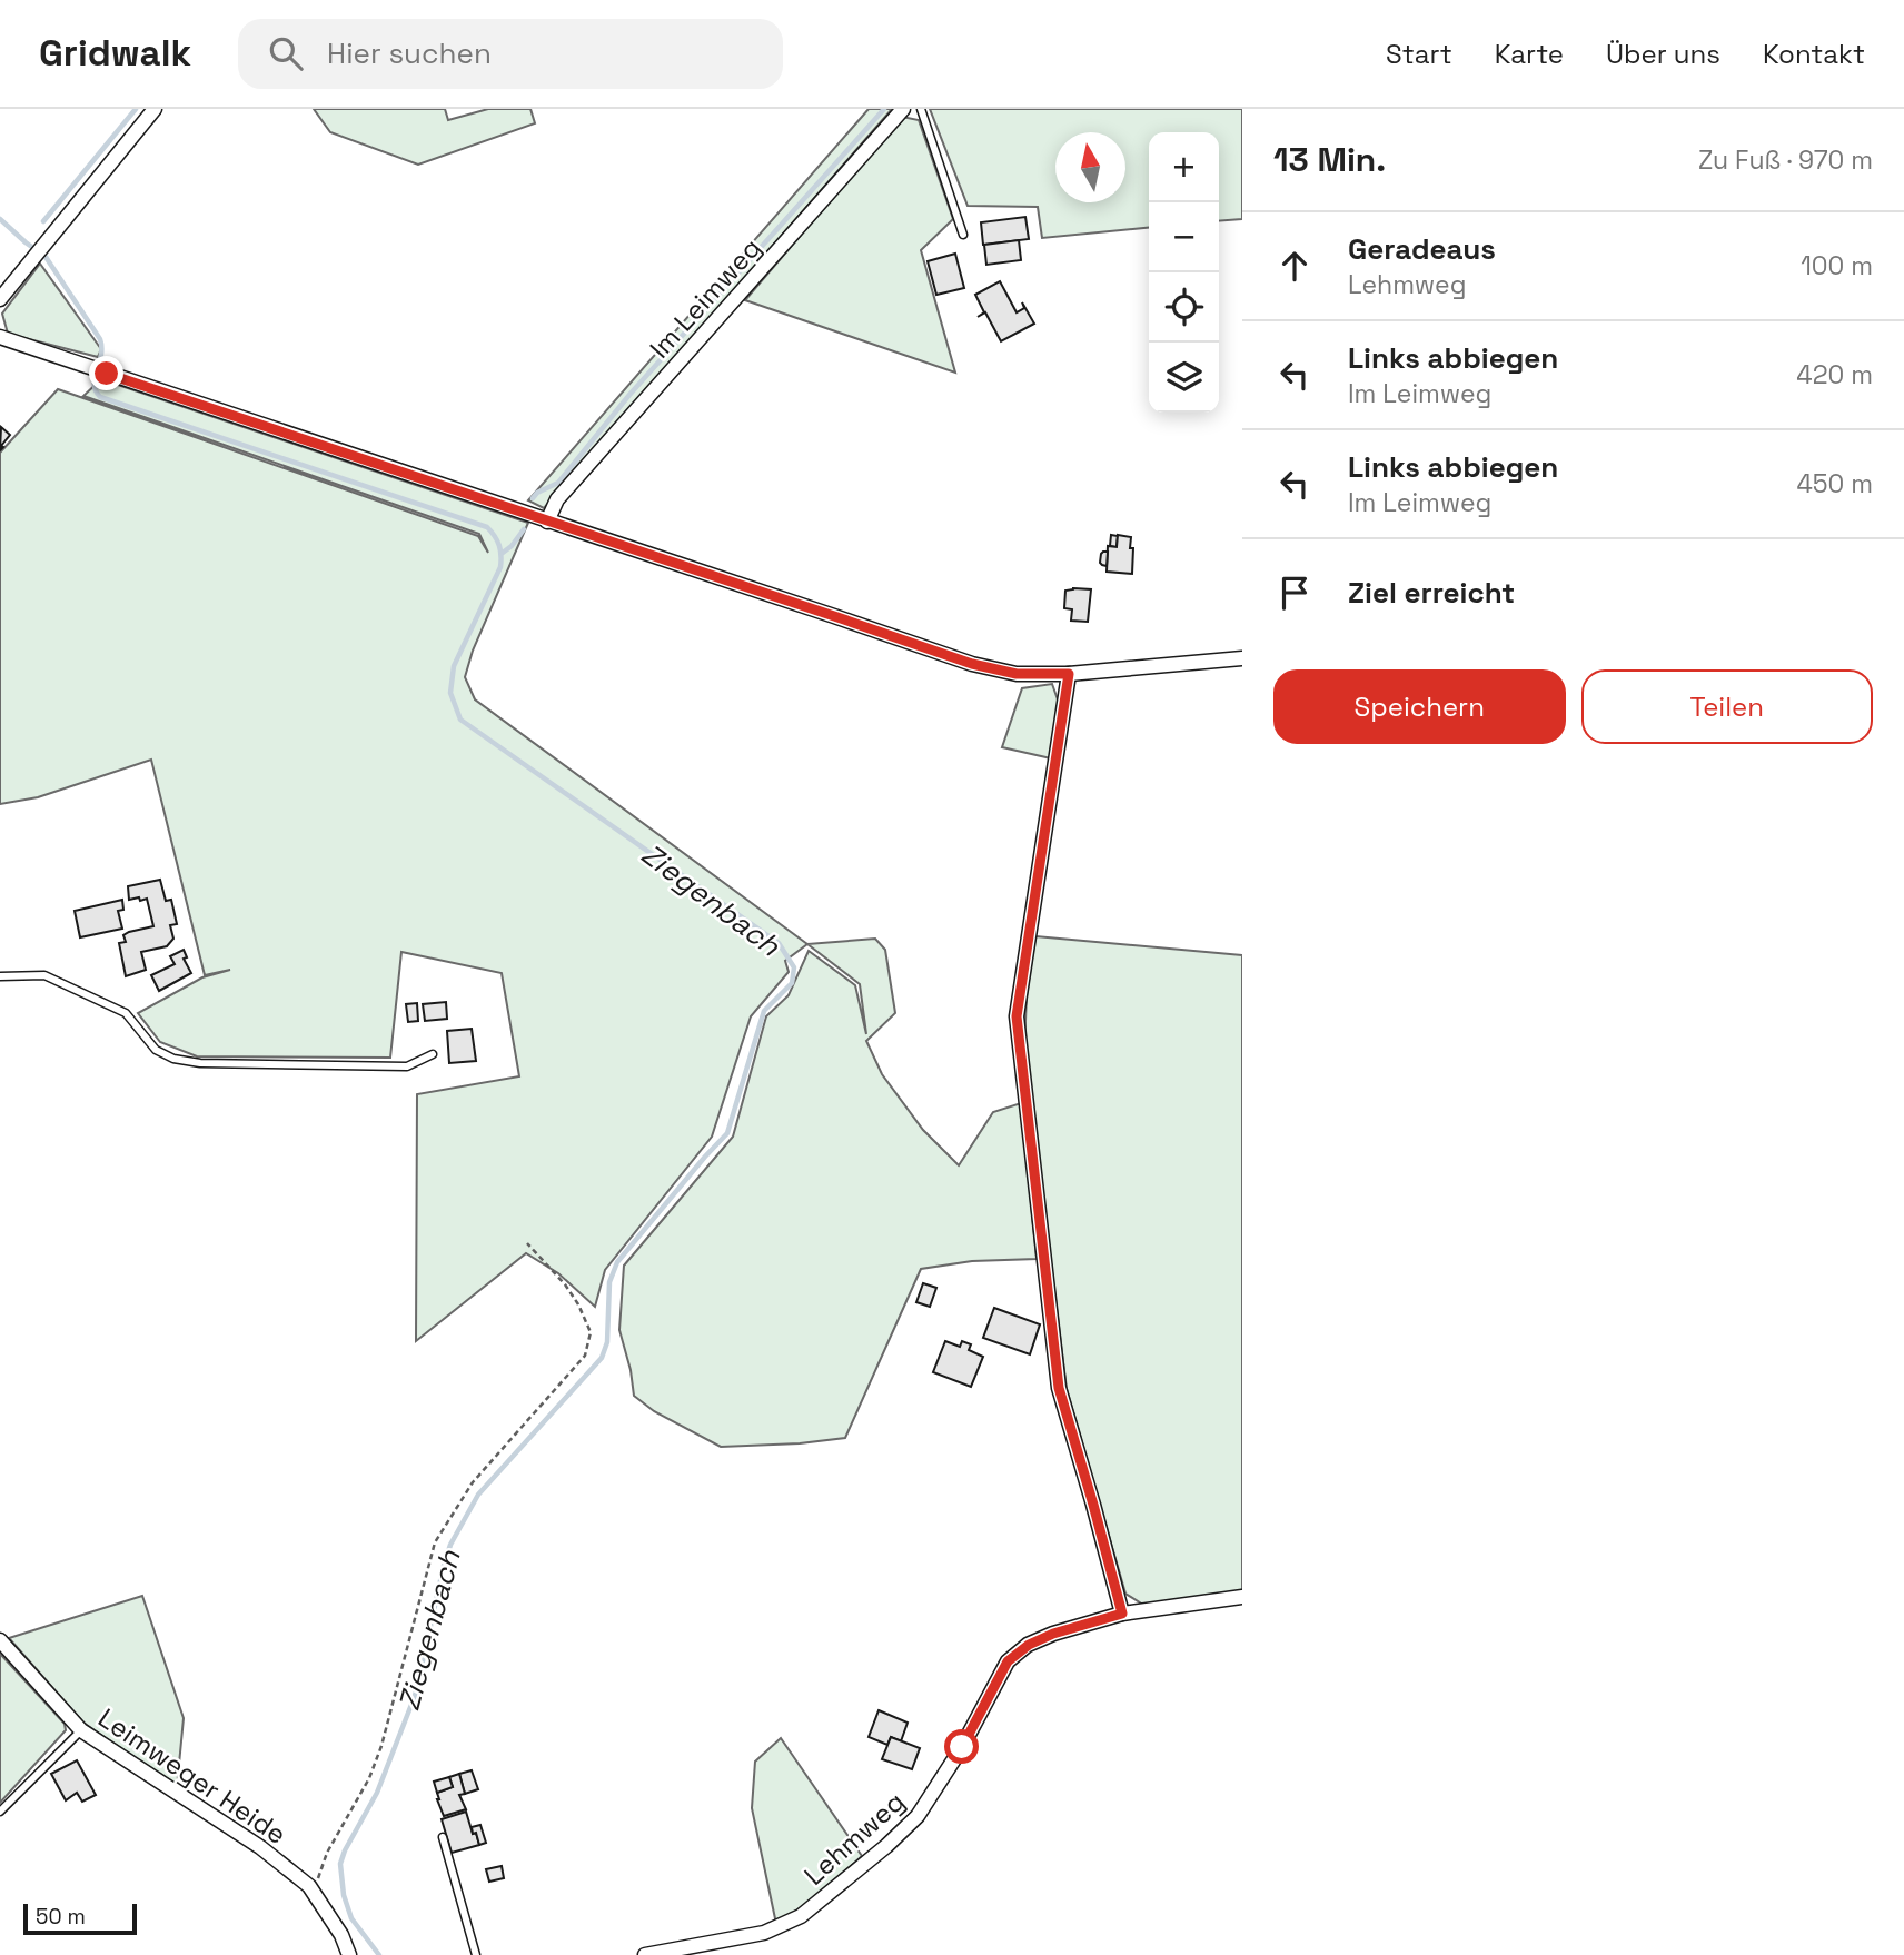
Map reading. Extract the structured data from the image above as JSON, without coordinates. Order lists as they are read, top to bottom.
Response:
{
  "streets": {
    "street": ["Im Leimweg", "Leimweger Heide", "Lehmweg"]
  },
  "water": ["Ziegenbach"],
  "scale_bar": "50 m",
  "north": "top",
  "page": {
    "header": "Gridwalk",
    "search": "Hier suchen",
    "nav": [
      "Start",
      "Karte",
      "Über uns",
      "Kontakt"
    ],
    "heading": ["13 Min.", "Zu Fuß · 970 m"],
    "map_buttons": ["+", "−"],
    "list": [
      ["Geradeaus", "Lehmweg", "100 m"],
      ["Links abbiegen", "Im Leimweg", "420 m"],
      ["Links abbiegen", "Im Leimweg", "450 m"],
      "Ziel erreicht"
    ],
    "buttons": ["Speichern", "Teilen"],
    "scale": "50 m"
  }
}
